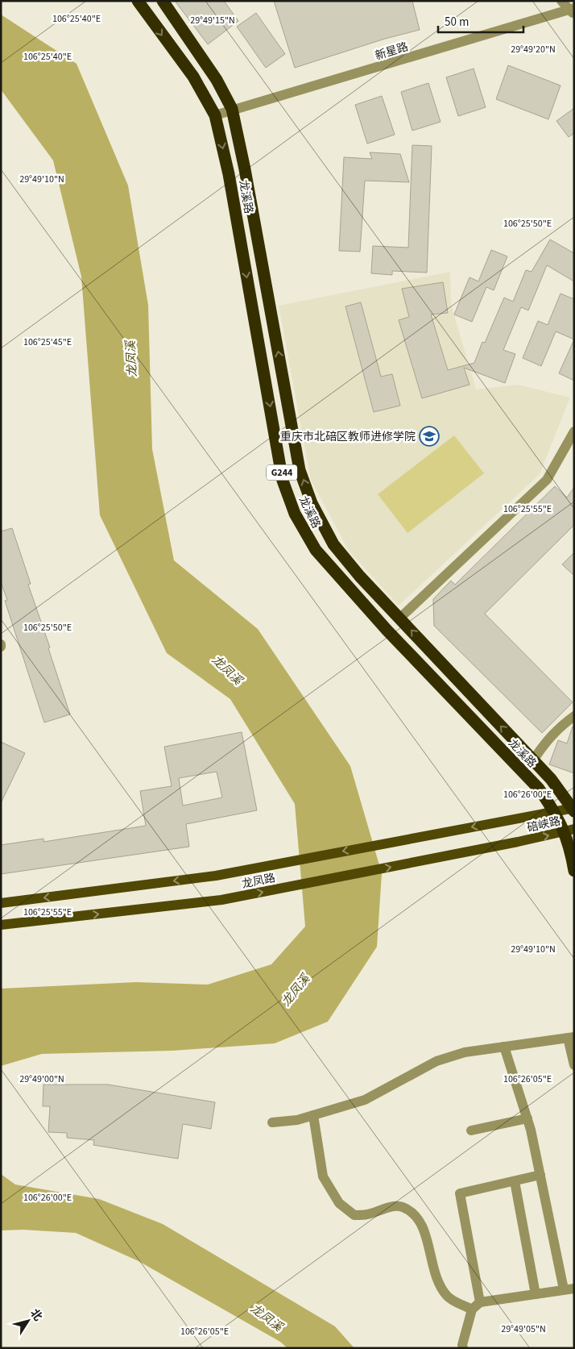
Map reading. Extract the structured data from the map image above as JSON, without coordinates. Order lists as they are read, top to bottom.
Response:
{
  "streets": {
    "highway": ["龙溪路", "G244"],
    "main road": ["碚峡路", "龙凤路"],
    "street": ["新星路"]
  },
  "crossings": [
    ["新星路", "龙溪路"],
    ["龙溪路", "碚峡路"],
    ["碚峡路", "龙凤路"]
  ],
  "water": ["龙凤溪"],
  "places": {
    "school or university": ["重庆市北碚区教师进修学院"]
  },
  "scale_bar": "50 m",
  "north": "top right",
  "coordinates": [
    "106°25'40\"E",
    "29°49'15\"N",
    "29°49'20\"N",
    "29°49'10\"N",
    "106°25'50\"E",
    "106°25'45\"E",
    "106°25'55\"E",
    "106°26'00\"E",
    "106°26'05\"E",
    "29°49'00\"N",
    "29°49'05\"N"
  ]
}
